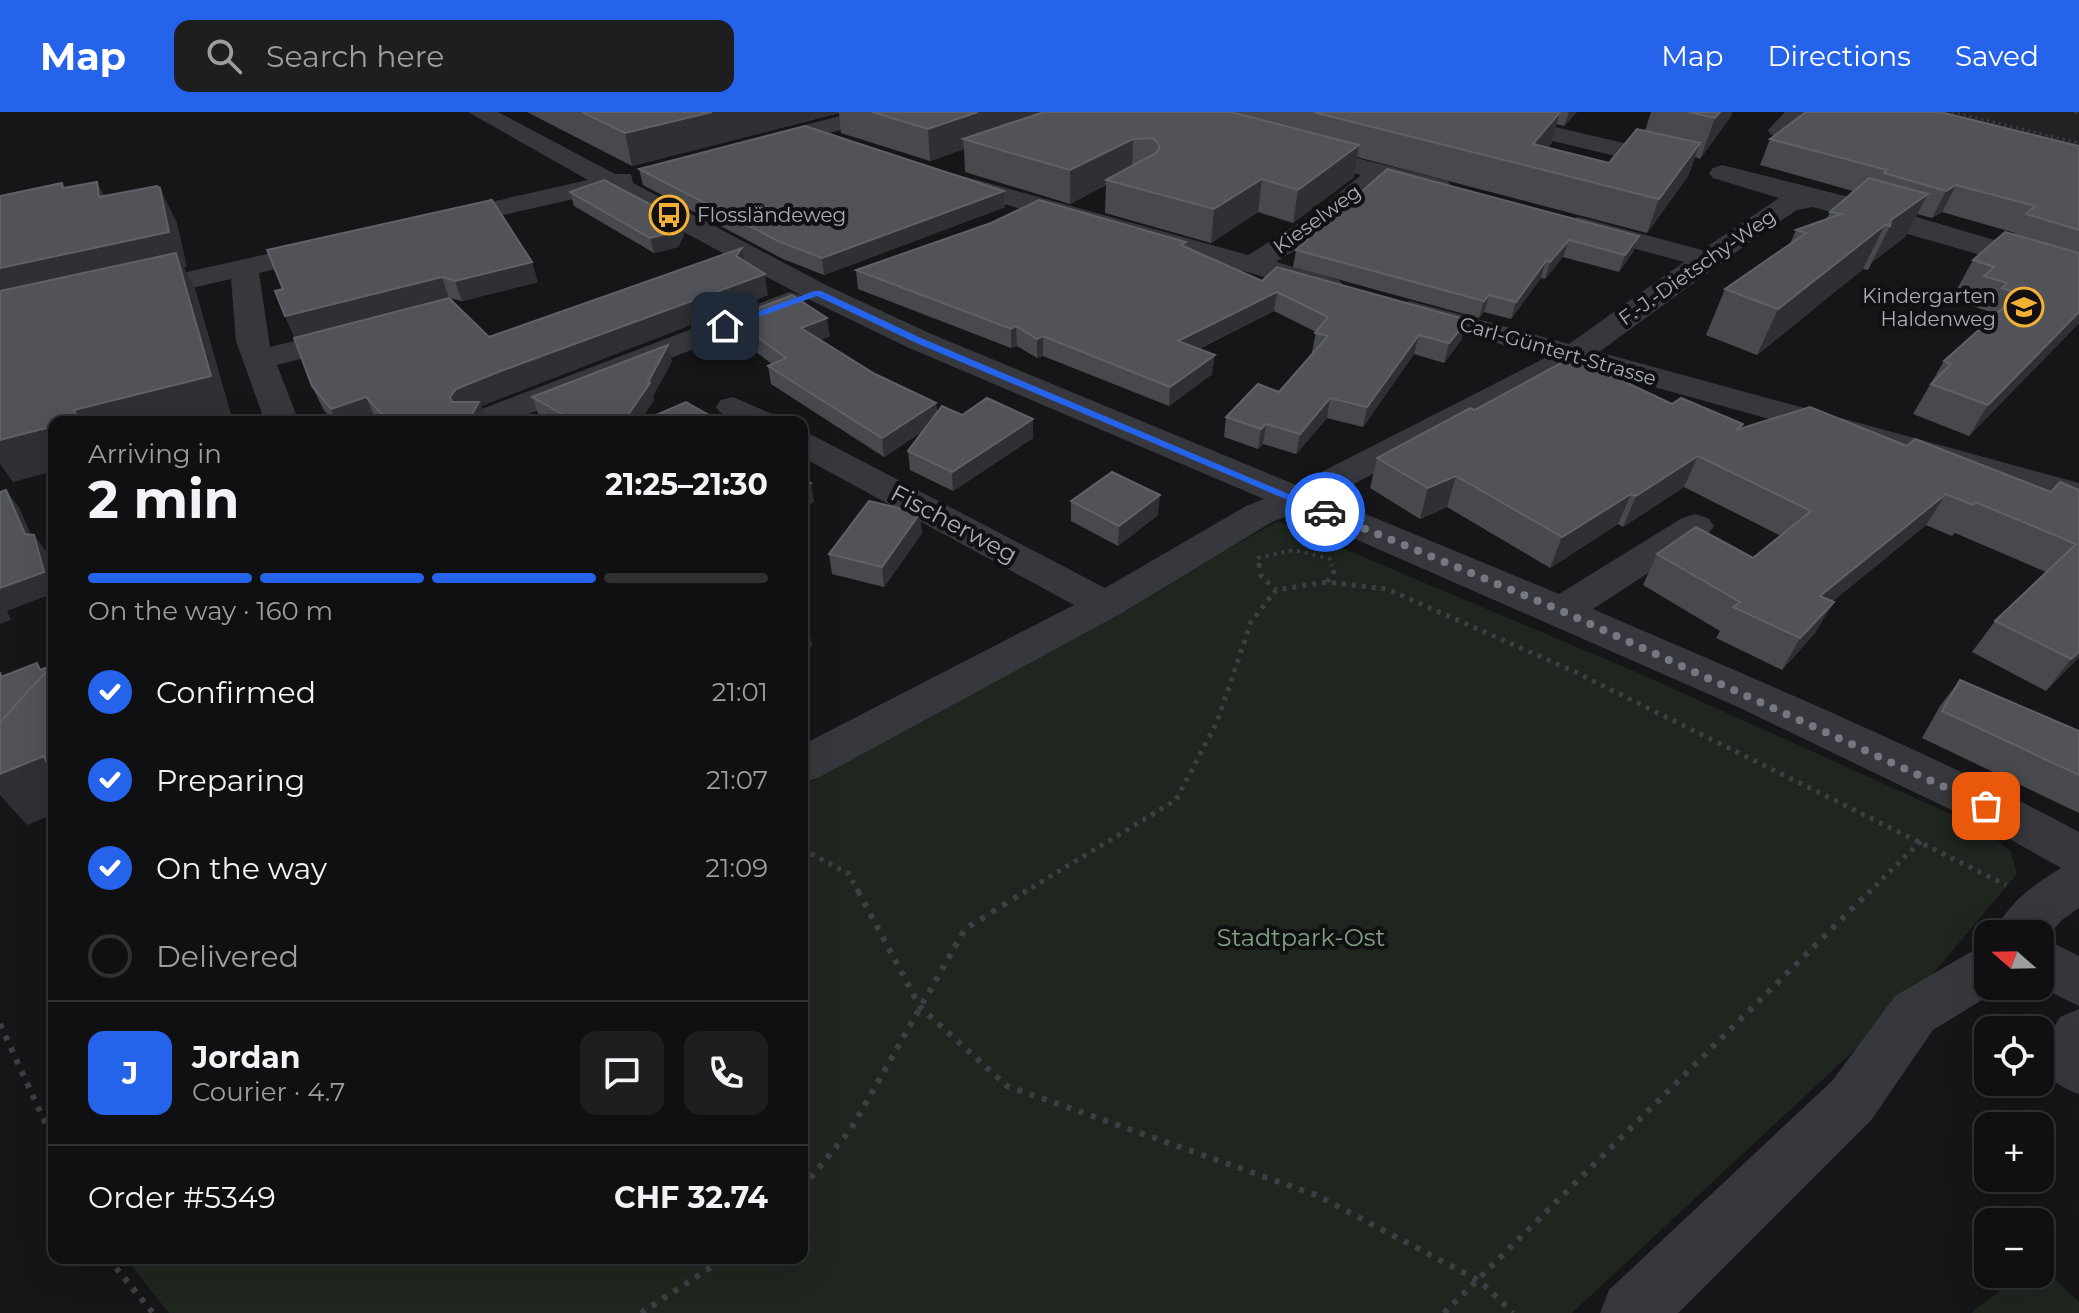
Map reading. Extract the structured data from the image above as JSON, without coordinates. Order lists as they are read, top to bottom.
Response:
{
  "streets": {
    "street": [
      "Kieselweg",
      "F.-J.-Dietschy-Weg",
      "Carl-Güntert-Strasse",
      "Fischerweg"
    ]
  },
  "crossings": [
    ["F.-J.-Dietschy-Weg", "Carl-Güntert-Strasse"]
  ],
  "parks": ["Stadtpark-Ost"],
  "places": {
    "bus stop": ["Flossländeweg"],
    "school or university": ["Kindergarten Haldenweg"]
  },
  "north": "left",
  "page": {
    "header": "Map",
    "search": "Search here",
    "nav": ["Map", "Directions", "Saved"],
    "heading": ["2 min", "Arriving in", "21:25–21:30"],
    "panel": [
      "Jordan",
      "Courier · 4.7",
      "Order #5349",
      "CHF 32.74"
    ],
    "bar": "On the way · 160 m",
    "list": [
      ["Confirmed", "21:01"],
      ["Preparing", "21:07"],
      ["On the way", "21:09"],
      "Delivered"
    ],
    "map_buttons": ["+", "−"],
    "round": "J"
  }
}
